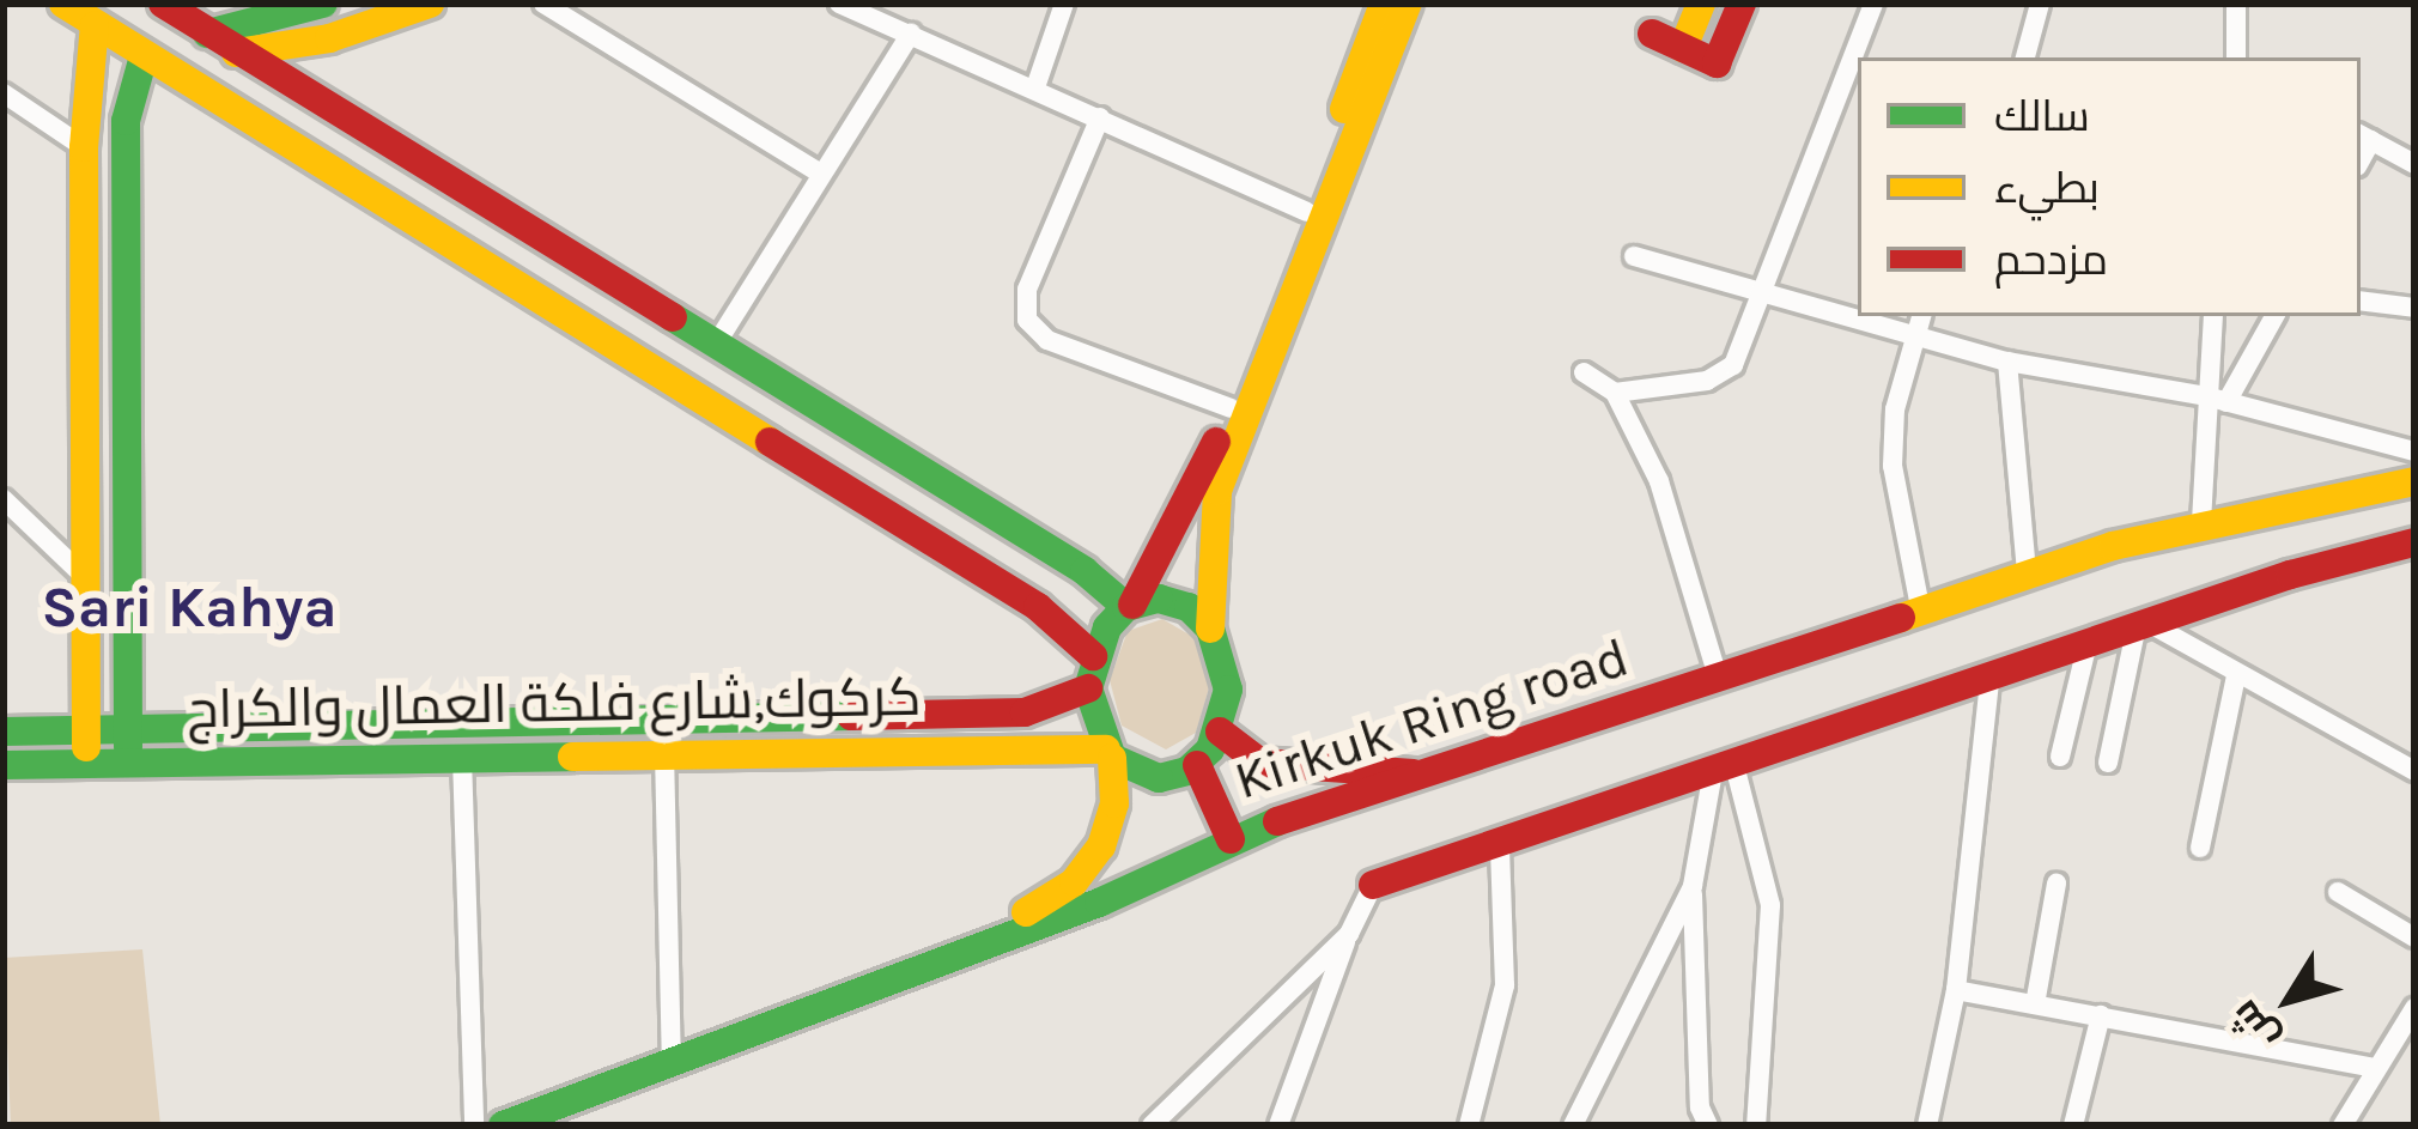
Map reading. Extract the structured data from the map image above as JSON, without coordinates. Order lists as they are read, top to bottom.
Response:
{
  "streets": {
    "main road": ["كركوك,شارع فلكة العمال والكراج", "Kirkuk Ring road"]
  },
  "districts": ["Sari Kahya"],
  "legend": ["سالك", "بطيء", "مزدحم"],
  "north": "bottom left"
}
